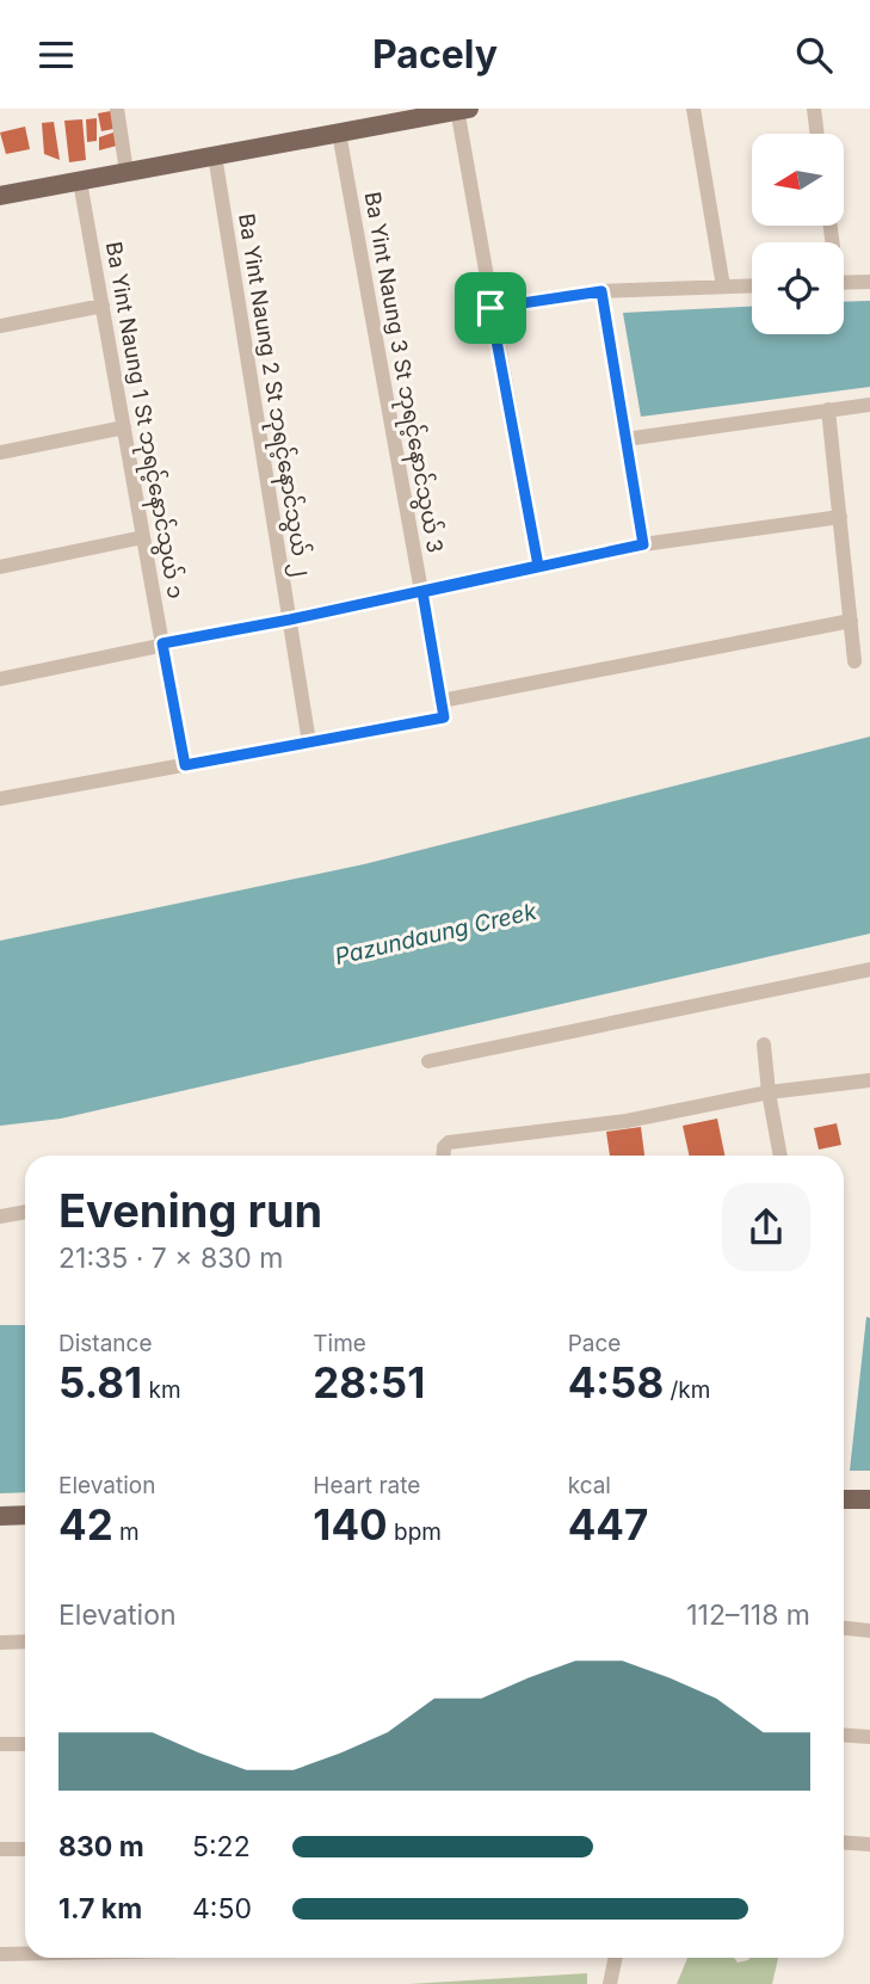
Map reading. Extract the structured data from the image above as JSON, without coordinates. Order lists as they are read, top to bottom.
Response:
{
  "streets": {
    "street": ["Ba Yint Naung 3 St ဘုရင့်နောင်သွယ် 3", "Ba Yint Naung 2 St ဘုရင့်နောင်သွယ် ၂", "Ba Yint Naung 1 St ဘုရင့်နောင်သွယ် ၁"]
  },
  "crossings": [
    ["Ba Yint Naung 3 St ဘုရင့်နောင်သွယ် 3", "Ba Yint Naung 2 St ဘုရင့်နောင်သွယ် ၂"]
  ],
  "water": ["Pazundaung Creek"],
  "north": "left",
  "page": {
    "header": "Pacely",
    "heading": ["Evening run", "21:35 · 7 × 830 m"],
    "stats": [
      ["Distance", "5.81 km"],
      ["Time", "28:51"],
      ["Pace", "4:58 /km"],
      ["Elevation", "42 m"],
      ["Heart rate", "140 bpm"],
      ["kcal", "447"]
    ],
    "chart": ["Elevation", "112–118 m"],
    "list": [
      {
        "name": "830 m",
        "note": "5:22"
      },
      {
        "name": "1.7 km",
        "note": "4:50"
      }
    ]
  }
}
